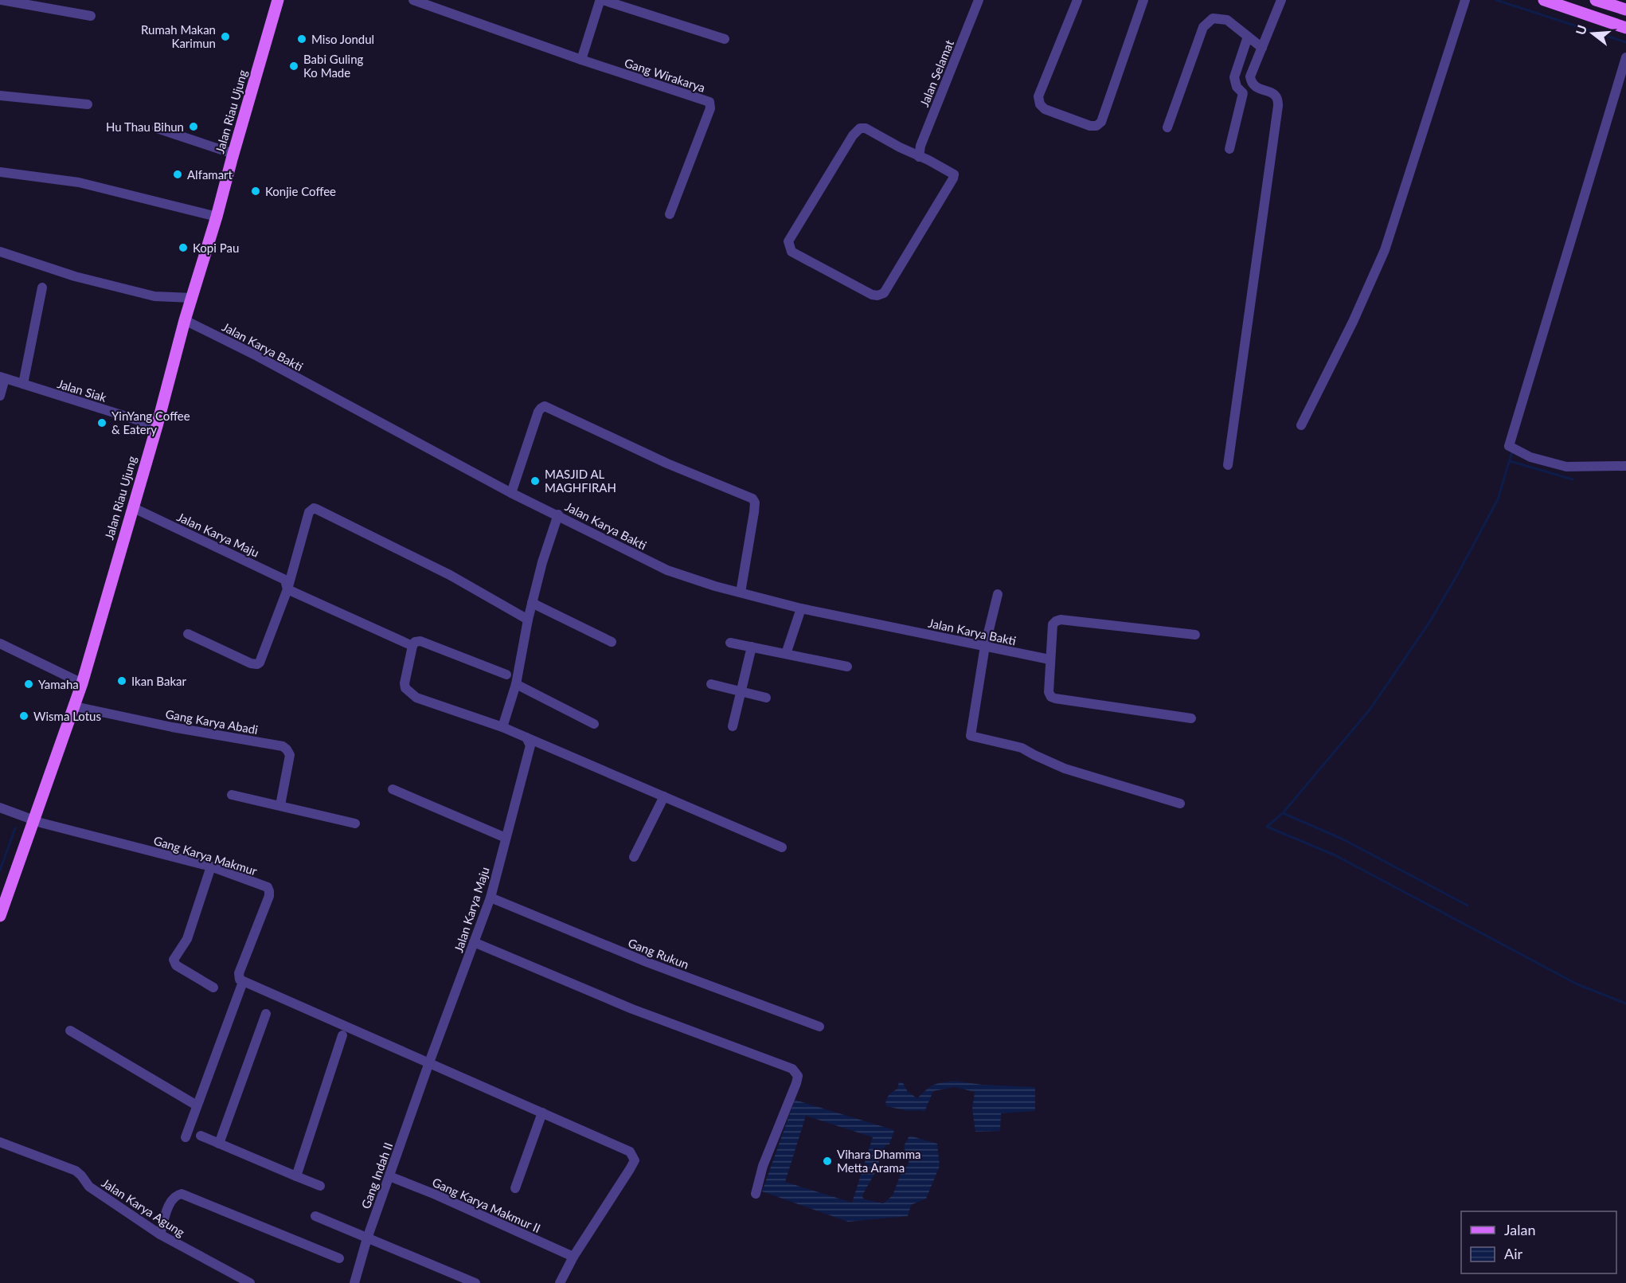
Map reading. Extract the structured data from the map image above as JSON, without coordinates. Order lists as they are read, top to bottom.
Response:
{
  "streets": {
    "main road": ["Jalan Riau Ujung"],
    "street": [
      "Jalan Selamat",
      "Gang Wirakarya",
      "Jalan Karya Bakti",
      "Jalan Siak",
      "Jalan Karya Maju",
      "Gang Karya Abadi",
      "Gang Karya Makmur",
      "Gang Rukun",
      "Gang Indah II",
      "Gang Karya Makmur II",
      "Jalan Karya Agung"
    ]
  },
  "crossings": [
    ["Jalan Riau Ujung", "Jalan Karya Bakti"],
    ["Jalan Riau Ujung", "Jalan Siak"],
    ["Jalan Riau Ujung", "Jalan Karya Maju"],
    ["Jalan Riau Ujung", "Gang Karya Abadi"],
    ["Jalan Riau Ujung", "Gang Karya Makmur"],
    ["Jalan Karya Maju", "Gang Rukun"],
    ["Jalan Karya Maju", "Gang Indah II"],
    ["Gang Indah II", "Gang Karya Makmur II"]
  ],
  "places": [
    "Rumah Makan Karimun",
    "Miso Jondul",
    "Babi Guling Ko Made",
    "Hu Thau Bihun",
    "Alfamart",
    "Konjie Coffee",
    "Kopi Pau",
    "YinYang Coffee & Eatery",
    "MASJID AL MAGHFIRAH",
    "Ikan Bakar",
    "Yamaha",
    "Wisma Lotus",
    "Vihara Dhamma Metta Arama"
  ],
  "legend": ["Jalan", "Air"],
  "north": "left"
}
